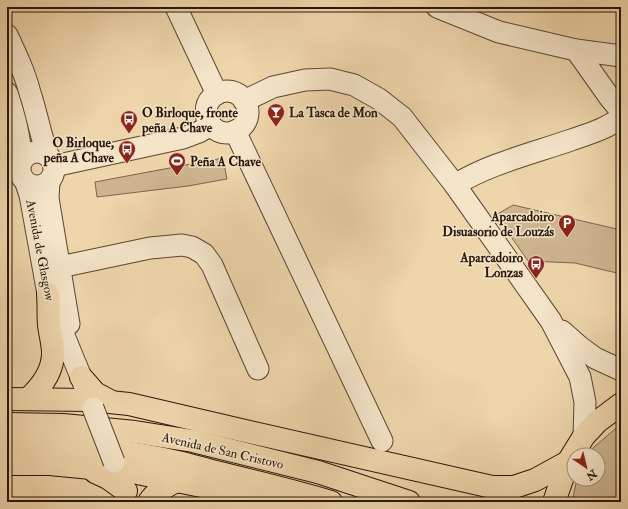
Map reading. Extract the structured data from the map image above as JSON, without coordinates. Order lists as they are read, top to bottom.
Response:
{
  "streets": {
    "main road": ["Avenida de San Cristovo"],
    "street": ["Avenida de Glasgow"]
  },
  "places": {
    "bar": ["La Tasca de Mon"],
    "bus stop": ["O Birloque, fronte peña A Chave", "O Birloque, peña A Chave", "Aparcadoiro Lonzas"],
    "sports": ["Peña A Chave"],
    "parking": ["Aparcadoiro Disuasorio de Louzás"]
  },
  "north": "bottom right"
}
